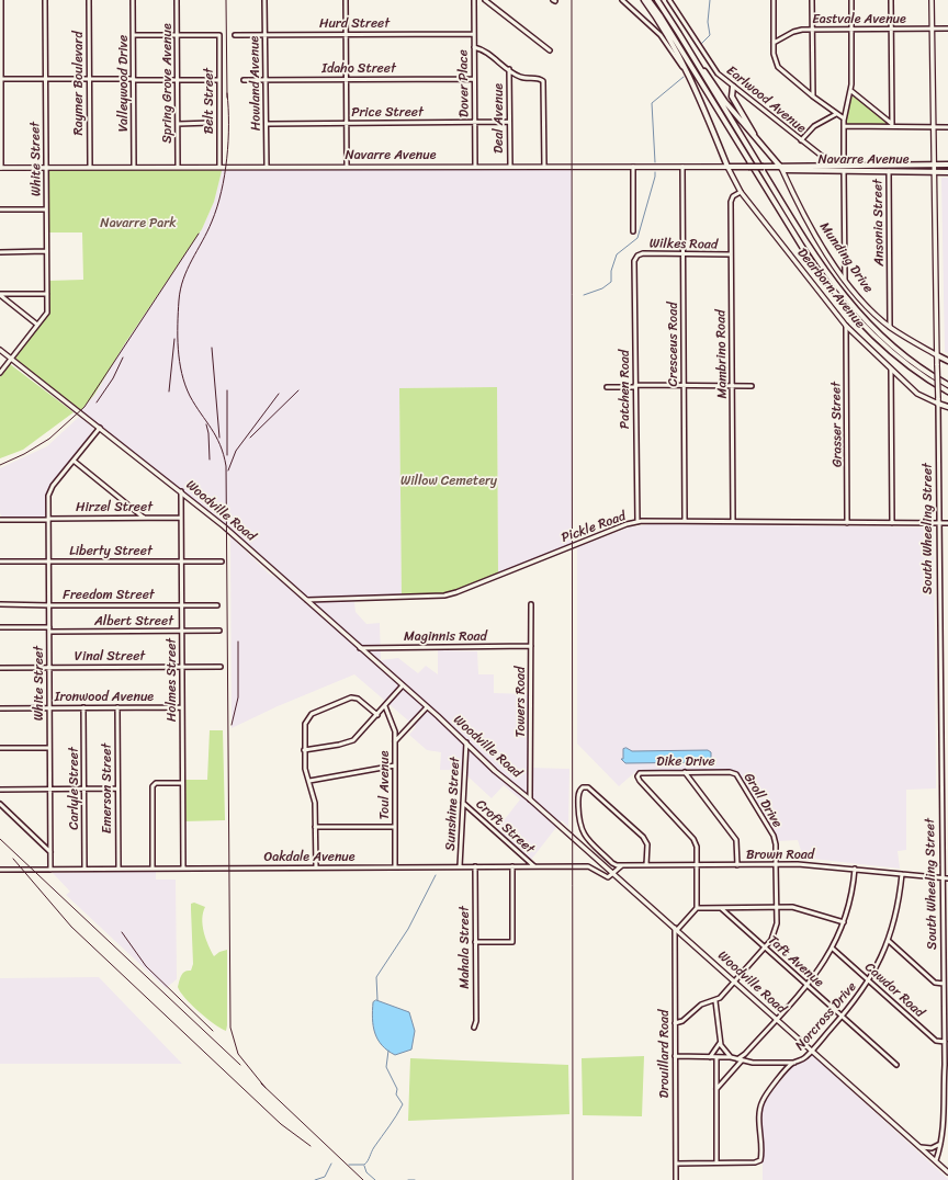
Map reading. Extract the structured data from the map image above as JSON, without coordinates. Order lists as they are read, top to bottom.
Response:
{
  "streets": {
    "highway": ["Navarre Avenue"],
    "main road": [
      "Munding Drive",
      "Dearborn Avenue",
      "Woodville Road",
      "South Wheeling Street"
    ],
    "street": [
      "Eastvale Avenue",
      "Hurd Street",
      "Idaho Street",
      "Raymer Boulevard",
      "Valleywood Drive",
      "Spring Grove Avenue",
      "Howland Avenue",
      "Dover Place",
      "Earlwood Avenue",
      "Belt Street",
      "Price Street",
      "Deal Avenue",
      "White Street",
      "Ansonia Street",
      "Wilkes Road",
      "Cresceus Road",
      "Mambrino Road",
      "Patchen Road",
      "Grasser Street",
      "Hirzel Street",
      "Pickle Road",
      "Liberty Street",
      "Freedom Street",
      "Albert Street",
      "Maginnis Road",
      "Vinal Street",
      "Holmes Street",
      "Ironwood Avenue",
      "Towers Road",
      "Dike Drive",
      "Toul Avenue",
      "Carlyle Street",
      "Emerson Street",
      "Groll Drive",
      "Sunshine Street",
      "Croft Street",
      "Brown Road",
      "Oakdale Avenue",
      "Mahala Street",
      "Taft Avenue",
      "Cawdor Road",
      "Norcross Drive",
      "Drouillard Road"
    ]
  },
  "crossings": [
    ["Eastvale Avenue", "South Wheeling Street"],
    ["Hurd Street", "Howland Avenue"],
    ["Hurd Street", "Dover Place"],
    ["Idaho Street", "Howland Avenue"],
    ["Idaho Street", "Dover Place"],
    ["Raymer Boulevard", "Navarre Avenue"],
    ["Valleywood Drive", "Navarre Avenue"],
    ["Spring Grove Avenue", "Belt Street"],
    ["Spring Grove Avenue", "Navarre Avenue"],
    ["Howland Avenue", "Price Street"],
    ["Howland Avenue", "Navarre Avenue"],
    ["Dover Place", "Price Street"],
    ["Dover Place", "Navarre Avenue"],
    ["Earlwood Avenue", "Navarre Avenue"],
    ["Belt Street", "Navarre Avenue"],
    ["Price Street", "Deal Avenue"],
    ["Deal Avenue", "Navarre Avenue"],
    ["Navarre Avenue", "White Street"],
    ["Navarre Avenue", "Ansonia Street"],
    ["Navarre Avenue", "Munding Drive"],
    ["Navarre Avenue", "Dearborn Avenue"],
    ["Navarre Avenue", "Cresceus Road"],
    ["Navarre Avenue", "South Wheeling Street"],
    ["White Street", "Hirzel Street"],
    ["White Street", "Liberty Street"],
    ["White Street", "Freedom Street"],
    ["White Street", "Albert Street"],
    ["White Street", "Vinal Street"],
    ["White Street", "Ironwood Avenue"],
    ["White Street", "Oakdale Avenue"],
    ["Ansonia Street", "Munding Drive"],
    ["Wilkes Road", "Cresceus Road"],
    ["Wilkes Road", "Mambrino Road"],
    ["Wilkes Road", "Patchen Road"],
    ["Munding Drive", "South Wheeling Street"],
    ["Dearborn Avenue", "Mambrino Road"],
    ["Dearborn Avenue", "Grasser Street"],
    ["Dearborn Avenue", "South Wheeling Street"],
    ["Cresceus Road", "Pickle Road"],
    ["Mambrino Road", "Pickle Road"],
    ["Patchen Road", "Pickle Road"],
    ["Grasser Street", "Pickle Road"],
    ["Hirzel Street", "Holmes Street"],
    ["Woodville Road", "Pickle Road"],
    ["Woodville Road", "South Wheeling Street"],
    ["Woodville Road", "Maginnis Road"],
    ["Woodville Road", "Holmes Street"],
    ["Woodville Road", "Towers Road"],
    ["Woodville Road", "Groll Drive"],
    ["Woodville Road", "Sunshine Street"],
    ["Woodville Road", "Oakdale Avenue"],
    ["Woodville Road", "Norcross Drive"],
    ["Woodville Road", "Drouillard Road"],
    ["Pickle Road", "South Wheeling Street"],
    ["South Wheeling Street", "Brown Road"],
    ["South Wheeling Street", "Cawdor Road"],
    ["Liberty Street", "Holmes Street"],
    ["Freedom Street", "Holmes Street"],
    ["Albert Street", "Holmes Street"],
    ["Maginnis Road", "Towers Road"],
    ["Vinal Street", "Holmes Street"],
    ["Holmes Street", "Ironwood Avenue"],
    ["Holmes Street", "Oakdale Avenue"],
    ["Ironwood Avenue", "Carlyle Street"],
    ["Ironwood Avenue", "Emerson Street"],
    ["Dike Drive", "Groll Drive"],
    ["Dike Drive", "Brown Road"],
    ["Toul Avenue", "Oakdale Avenue"],
    ["Carlyle Street", "Oakdale Avenue"],
    ["Emerson Street", "Oakdale Avenue"],
    ["Groll Drive", "Brown Road"],
    ["Groll Drive", "Taft Avenue"],
    ["Groll Drive", "Drouillard Road"],
    ["Sunshine Street", "Croft Street"],
    ["Sunshine Street", "Oakdale Avenue"],
    ["Croft Street", "Oakdale Avenue"],
    ["Brown Road", "Norcross Drive"],
    ["Oakdale Avenue", "Mahala Street"],
    ["Taft Avenue", "Norcross Drive"],
    ["Cawdor Road", "Norcross Drive"]
  ],
  "parks": ["Navarre Park", "Willow Cemetery"]
}
